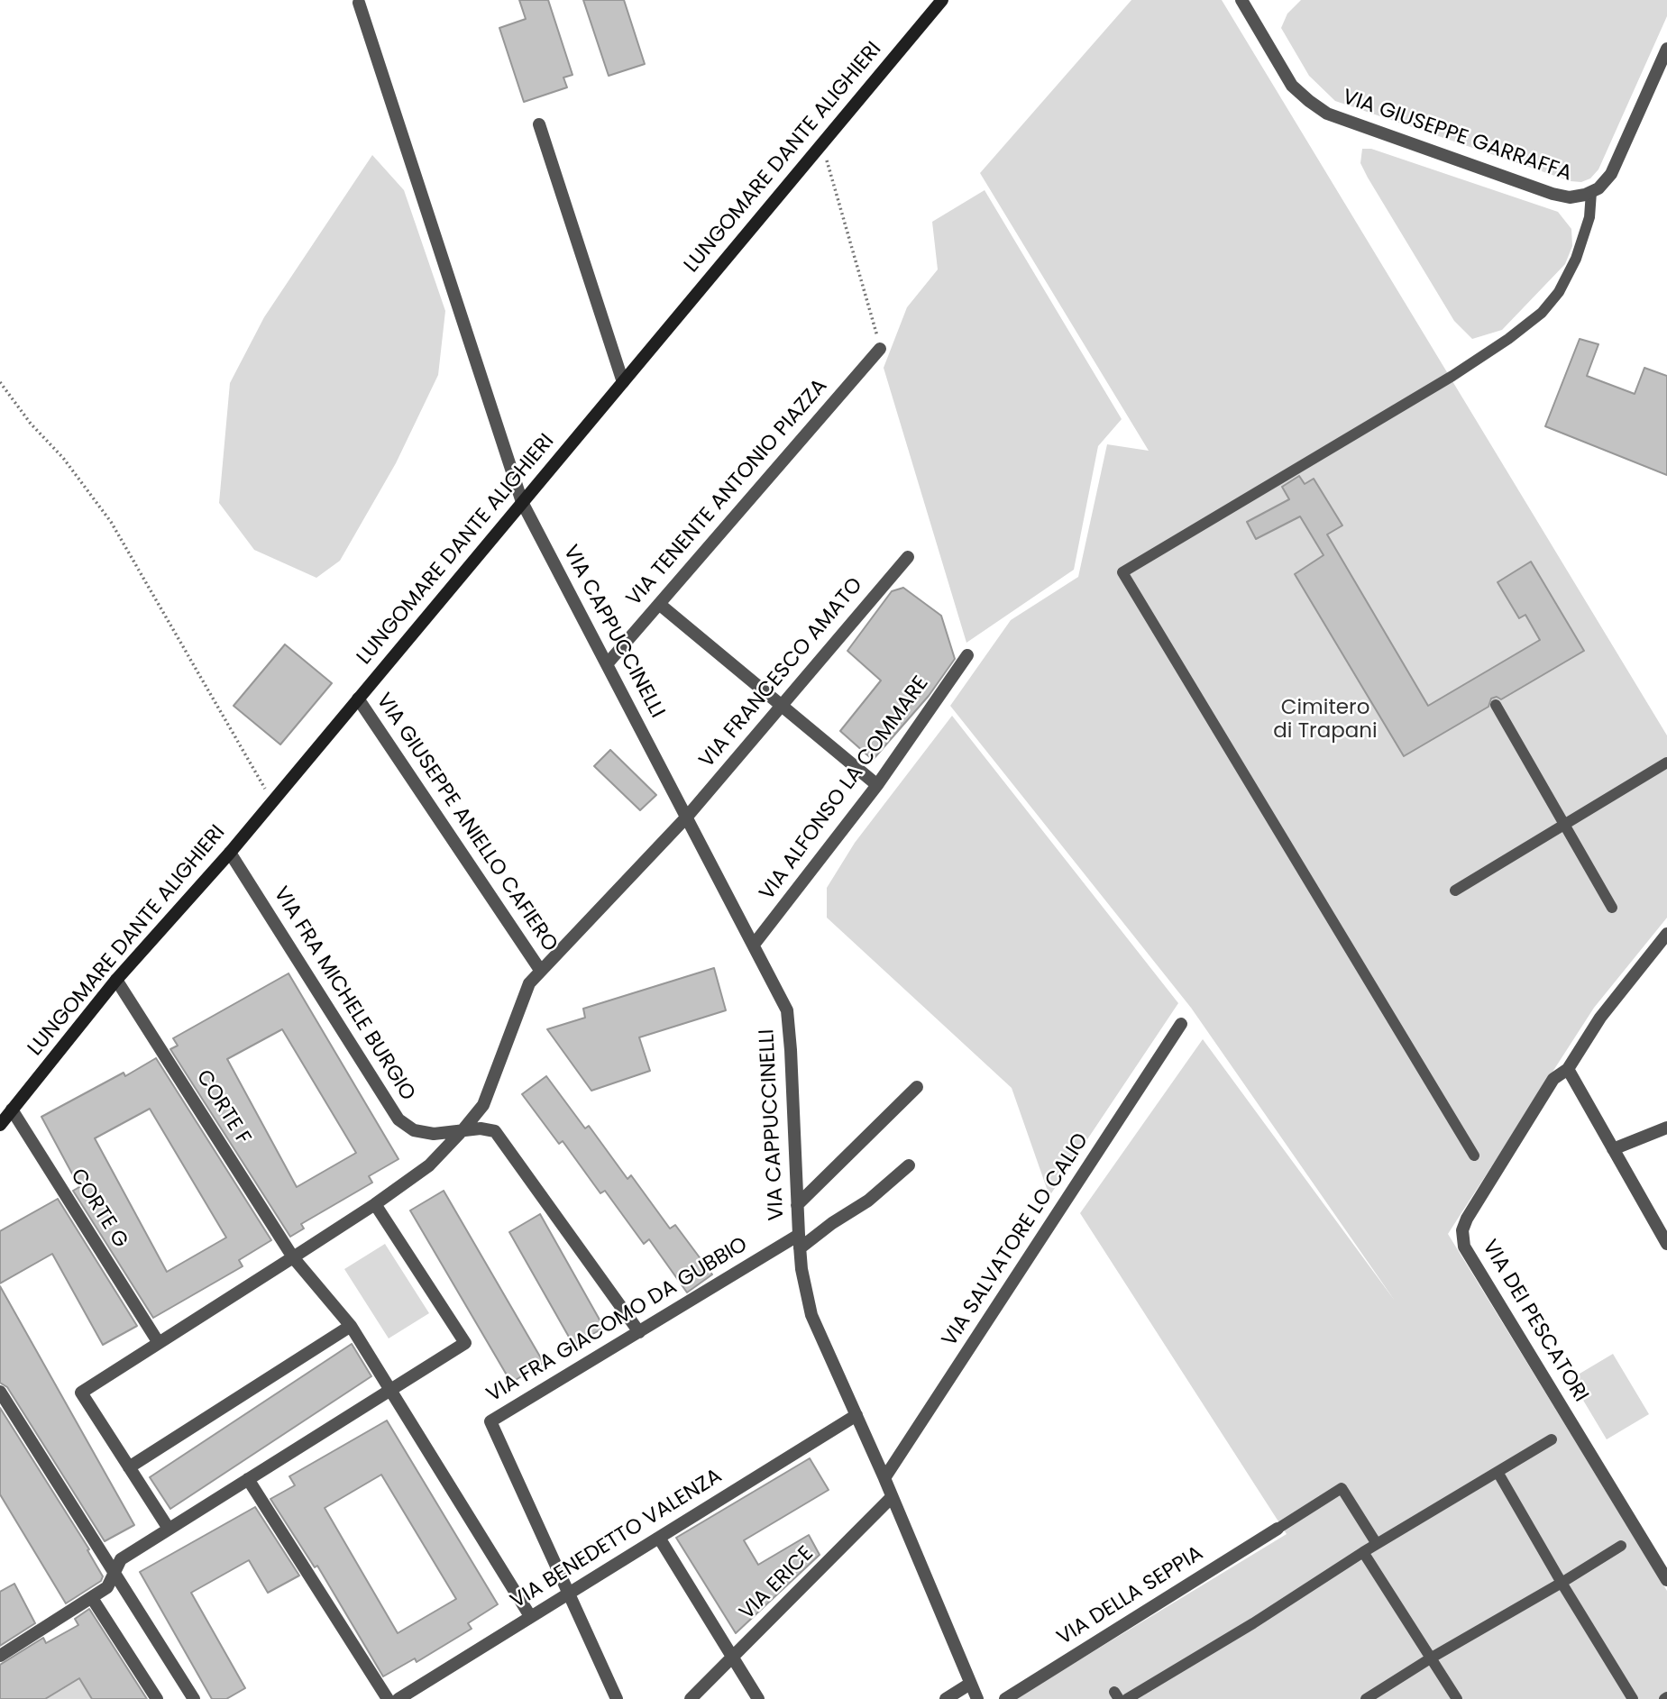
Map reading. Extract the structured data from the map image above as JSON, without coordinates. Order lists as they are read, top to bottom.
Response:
{
  "streets": {
    "main road": ["LUNGOMARE DANTE ALIGHIERI"],
    "street": [
      "VIA GIUSEPPE GARRAFFA",
      "VIA TENENTE ANTONIO PIAZZA",
      "VIA CAPPUCCINELLI",
      "VIA FRANCESCO AMATO",
      "VIA ALFONSO LA COMMARE",
      "VIA GIUSEPPE ANIELLO CAFIERO",
      "VIA FRA MICHELE BURGIO",
      "CORTE F",
      "CORTE G",
      "VIA SALVATORE LO CALIO",
      "VIA FRA GIACOMO DA GUBBIO",
      "VIA DEI PESCATORI",
      "VIA BENEDETTO VALENZA",
      "VIA ERICE",
      "VIA DELLA SEPPIA"
    ]
  },
  "crossings": [
    ["LUNGOMARE DANTE ALIGHIERI", "VIA CAPPUCCINELLI"],
    ["LUNGOMARE DANTE ALIGHIERI", "VIA GIUSEPPE ANIELLO CAFIERO"],
    ["LUNGOMARE DANTE ALIGHIERI", "VIA FRA MICHELE BURGIO"],
    ["LUNGOMARE DANTE ALIGHIERI", "CORTE F"],
    ["LUNGOMARE DANTE ALIGHIERI", "CORTE G"],
    ["VIA TENENTE ANTONIO PIAZZA", "VIA CAPPUCCINELLI"],
    ["VIA CAPPUCCINELLI", "VIA FRANCESCO AMATO"],
    ["VIA CAPPUCCINELLI", "VIA ALFONSO LA COMMARE"],
    ["VIA CAPPUCCINELLI", "VIA SALVATORE LO CALIO"],
    ["VIA CAPPUCCINELLI", "VIA FRA GIACOMO DA GUBBIO"],
    ["VIA CAPPUCCINELLI", "VIA BENEDETTO VALENZA"],
    ["VIA CAPPUCCINELLI", "VIA ERICE"],
    ["VIA FRANCESCO AMATO", "VIA GIUSEPPE ANIELLO CAFIERO"],
    ["VIA FRA MICHELE BURGIO", "VIA FRA GIACOMO DA GUBBIO"],
    ["CORTE F", "VIA BENEDETTO VALENZA"],
    ["VIA FRA GIACOMO DA GUBBIO", "VIA BENEDETTO VALENZA"]
  ],
  "parks": ["Cimitero di Trapani"]
}
